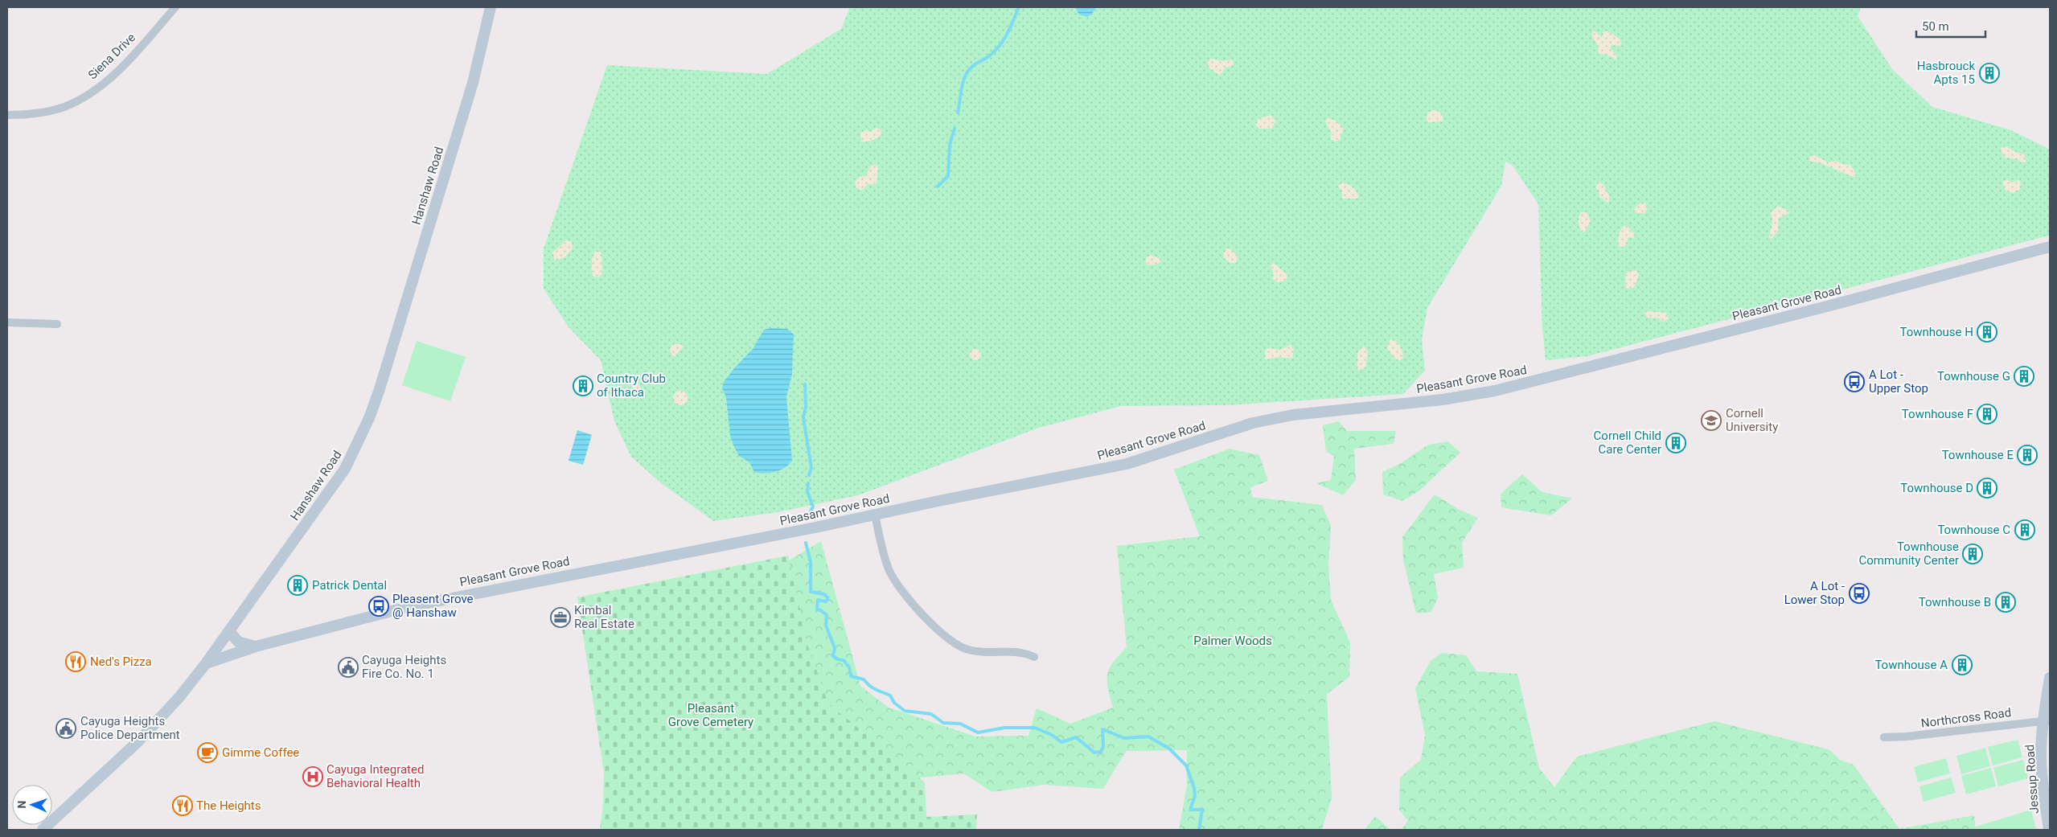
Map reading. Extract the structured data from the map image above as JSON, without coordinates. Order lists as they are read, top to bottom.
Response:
{
  "streets": {
    "street": [
      "Siena Drive",
      "Hanshaw Road",
      "Pleasant Grove Road",
      "Northcross Road",
      "Jessup Road"
    ]
  },
  "crossings": [
    ["Hanshaw Road", "Pleasant Grove Road"],
    ["Northcross Road", "Jessup Road"]
  ],
  "parks": ["Palmer Woods", "Pleasant Grove Cemetery"],
  "places": {
    "building": [
      "Hasbrouck Apts 15",
      "Townhouse H",
      "Townhouse G",
      "Country Club of Ithaca",
      "Townhouse F",
      "Cornell Child Care Center",
      "Townhouse E",
      "Townhouse D",
      "Townhouse C",
      "Townhouse Community Center",
      "Patrick Dental",
      "Townhouse B",
      "Townhouse A"
    ],
    "bus stop": ["A Lot - Upper Stop", "A Lot - Lower Stop", "Pleasent Grove @ Hanshaw"],
    "school or university": ["Cornell University"],
    "office": ["Kimbal Real Estate"],
    "restaurant": ["Ned's Pizza", "The Heights"],
    "public building": ["Cayuga Heights Fire Co. No. 1", "Cayuga Heights Police Department"],
    "cafe": ["Gimme Coffee"],
    "hospital": ["Cayuga Integrated Behavioral Health"]
  },
  "scale_bar": "50 m",
  "north": "left"
}
